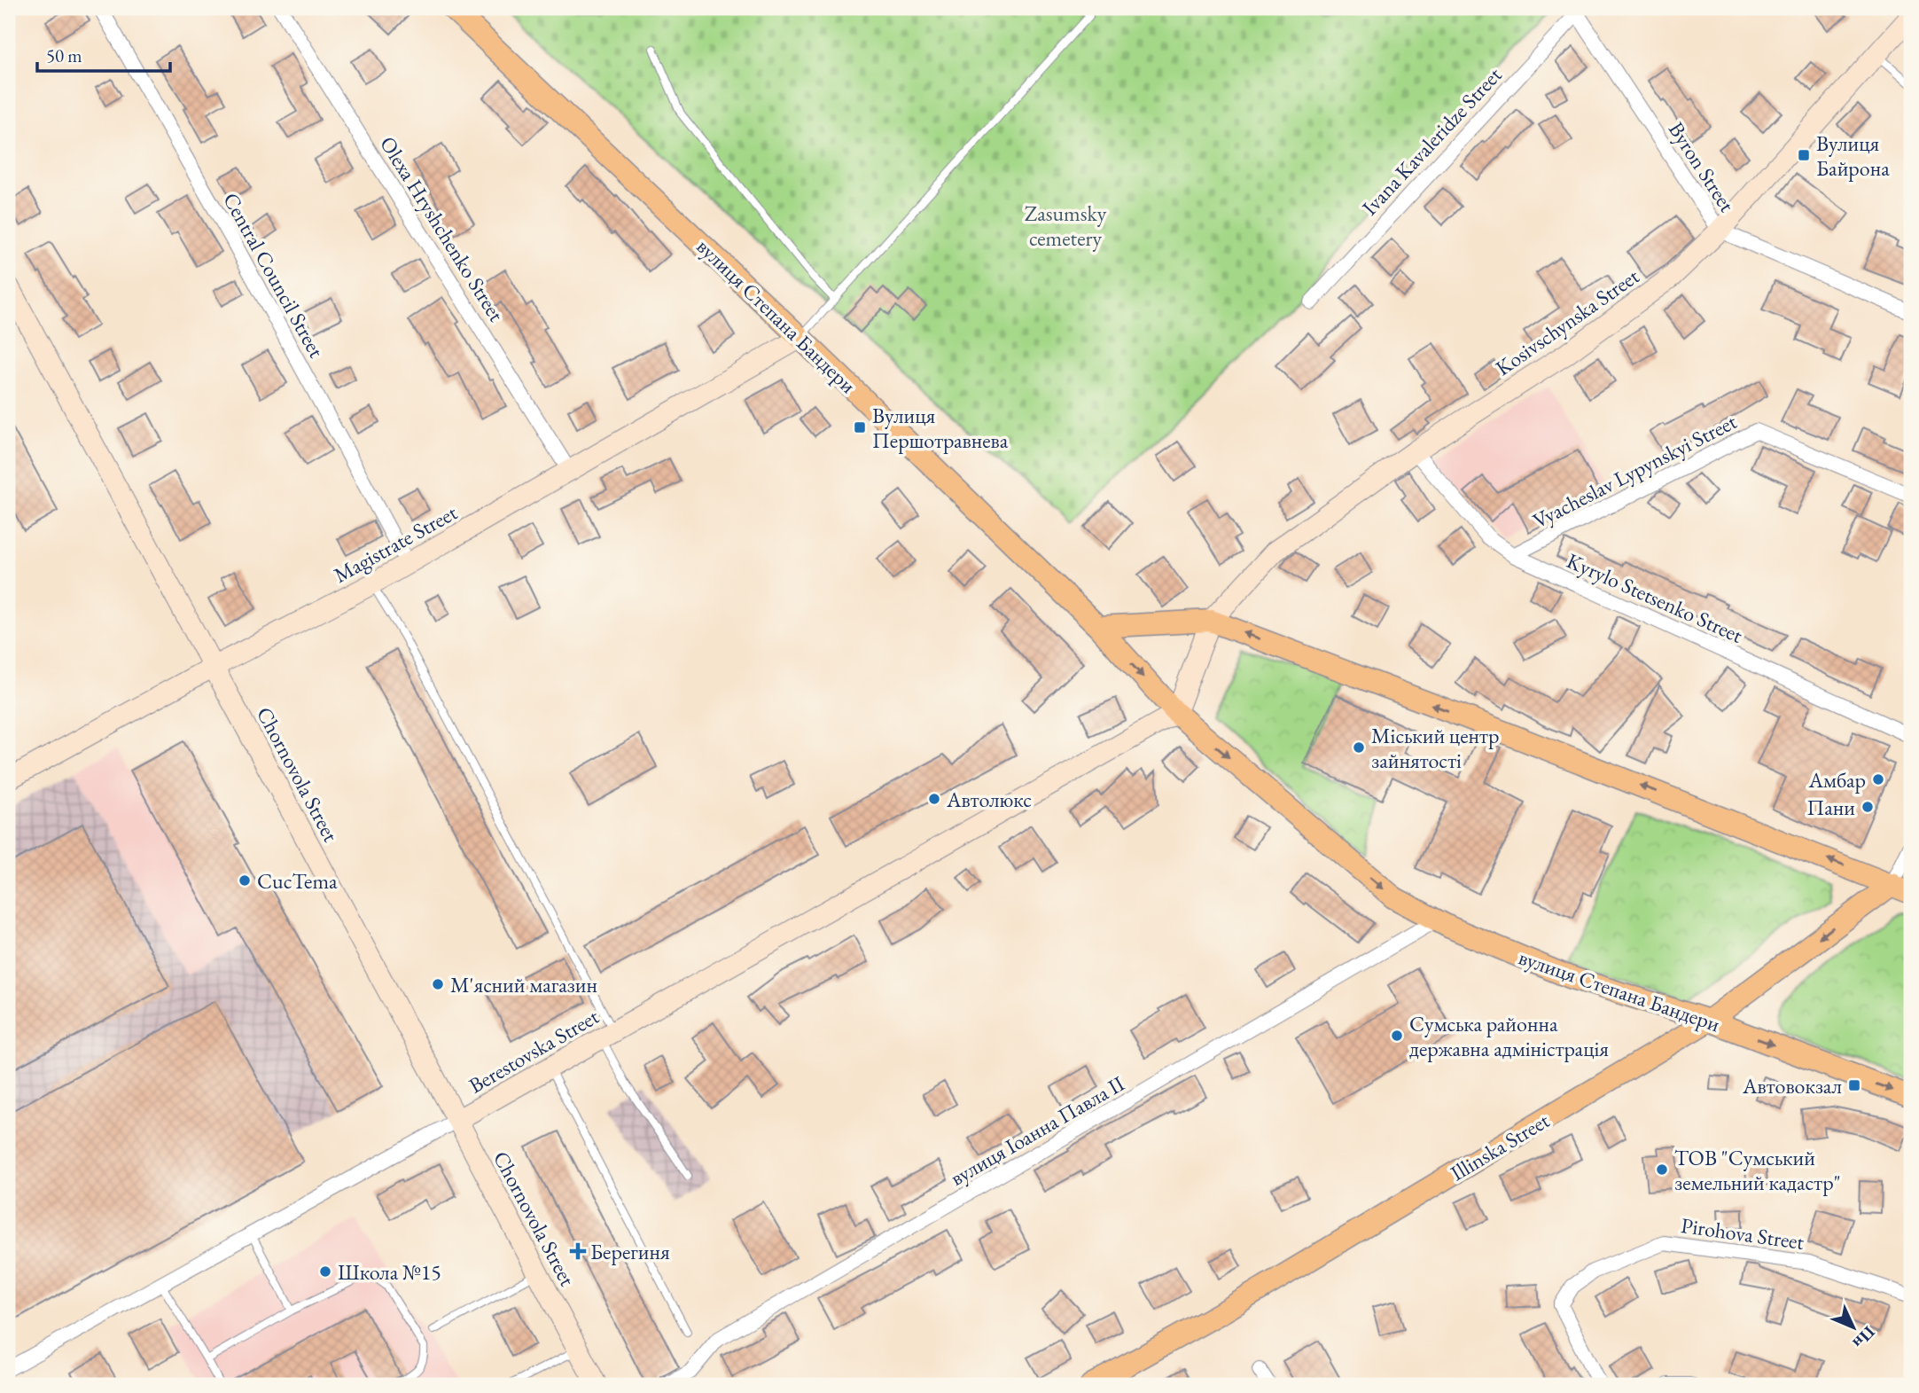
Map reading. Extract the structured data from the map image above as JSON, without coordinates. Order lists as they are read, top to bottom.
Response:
{
  "streets": {
    "main road": ["вулиця Степана Бандери", "Illinska Street"],
    "street": [
      "Ivana Kavaleridze Street",
      "Byron Street",
      "Olexa Hryshchenko Street",
      "Central Council Street",
      "Kosivschynska Street",
      "Vyacheslav Lypynskyi Street",
      "Magistrate Street",
      "Kyrylo Stetsenko Street",
      "Chornovola Street",
      "Berestovska Street",
      "вулиця Іоанна Павла II",
      "Pirohova Street"
    ]
  },
  "crossings": [
    ["Ivana Kavaleridze Street", "Byron Street"],
    ["Byron Street", "Kosivschynska Street"],
    ["Olexa Hryshchenko Street", "Magistrate Street"],
    ["Central Council Street", "Magistrate Street"],
    ["вулиця Степана Бандери", "Magistrate Street"],
    ["вулиця Степана Бандери", "Berestovska Street"],
    ["вулиця Степана Бандери", "вулиця Іоанна Павла II"],
    ["вулиця Степана Бандери", "Illinska Street"],
    ["Kosivschynska Street", "Kyrylo Stetsenko Street"],
    ["Vyacheslav Lypynskyi Street", "Kyrylo Stetsenko Street"],
    ["Magistrate Street", "Chornovola Street"],
    ["Chornovola Street", "Berestovska Street"]
  ],
  "parks": ["Zasumsky cemetery"],
  "places": {
    "transit": ["Вулиця Байрона", "Вулиця Першотравнева", "Автовокзал"],
    "other": [
      "Міський центр зайнятості",
      "Амбар",
      "Автолюкс",
      "Пани",
      "CucTema",
      "М'ясний магазин",
      "Сумська районна державна адміністрація",
      "ТОВ \"Сумський земельний кадастр\"",
      "Школа №15"
    ],
    "health": ["Берегиня"]
  },
  "scale_bar": "50 m",
  "north": "bottom right"
}
